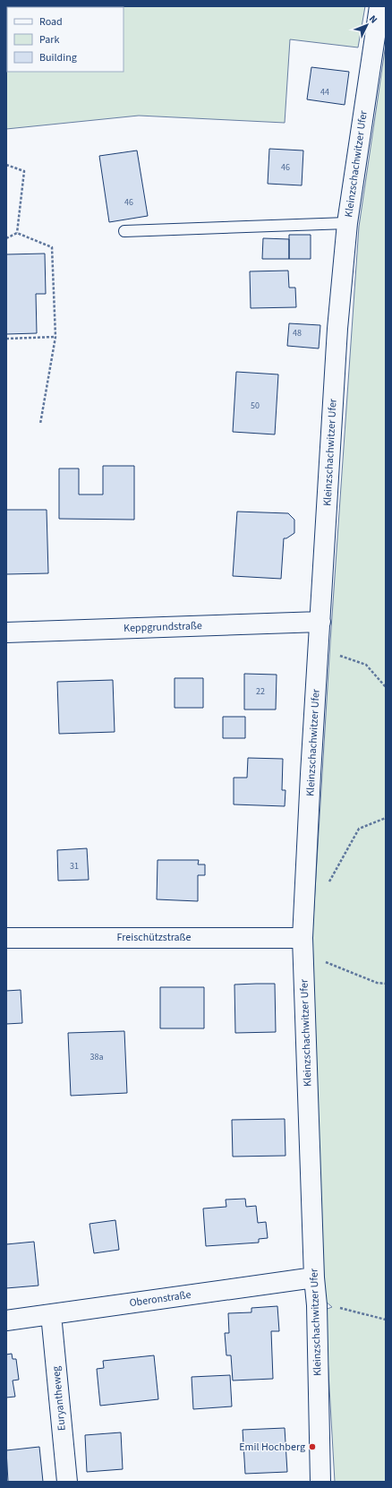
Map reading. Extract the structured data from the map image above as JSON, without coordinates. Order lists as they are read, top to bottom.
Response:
{
  "streets": {
    "street": [
      "Kleinzschachwitzer Ufer",
      "Keppgrundstraße",
      "Freischützstraße",
      "Oberonstraße",
      "Euryantheweg"
    ]
  },
  "crossings": [
    ["Kleinzschachwitzer Ufer", "Keppgrundstraße"],
    ["Kleinzschachwitzer Ufer", "Freischützstraße"],
    ["Kleinzschachwitzer Ufer", "Oberonstraße"],
    ["Oberonstraße", "Euryantheweg"]
  ],
  "places": ["Emil Hochberg"],
  "house_numbers": [
    "44",
    "46",
    "46",
    "48",
    "50",
    "22",
    "31",
    "38a"
  ],
  "legend": ["Road", "Park", "Building"],
  "north": "top right"
}
